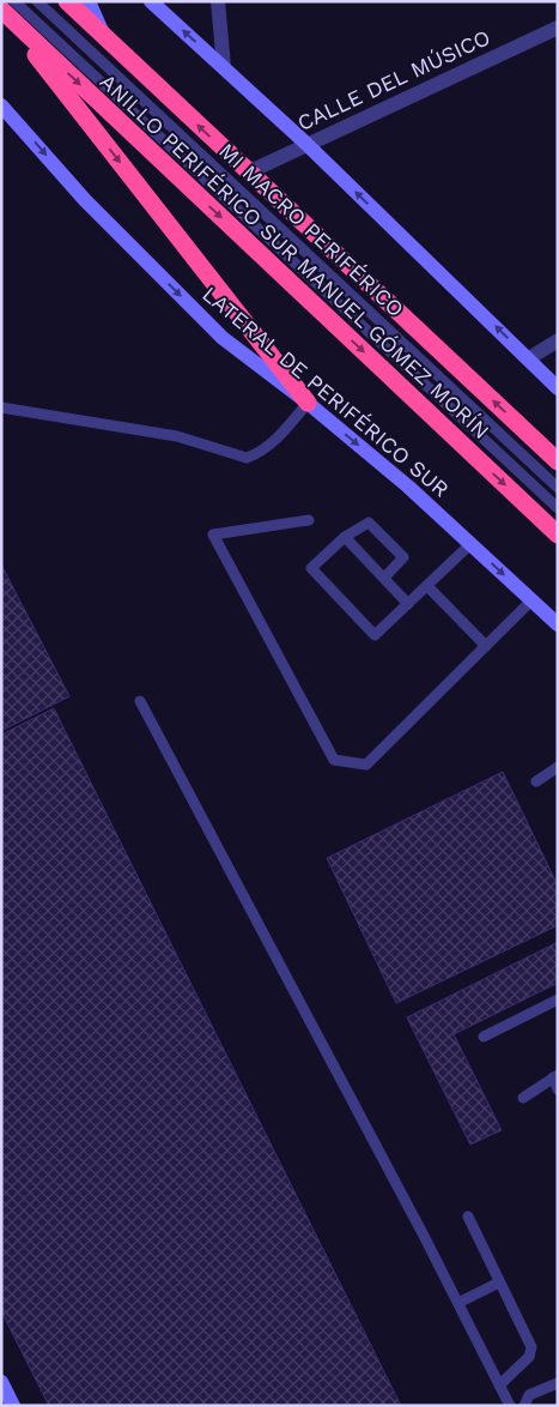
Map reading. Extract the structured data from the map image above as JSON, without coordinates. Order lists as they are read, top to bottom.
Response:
{
  "streets": {
    "highway": ["ANILLO PERIFÉRICO SUR MANUEL GÓMEZ MORÍN"],
    "street": ["CALLE DEL MÚSICO", "LATERAL DE PERIFÉRICO SUR"],
    "lane": ["MI MACRO PERIFÉRICO"]
  },
  "crossings": [
    ["CALLE DEL MÚSICO", "ANILLO PERIFÉRICO SUR MANUEL GÓMEZ MORÍN"]
  ],
  "one_way": ["LATERAL DE PERIFÉRICO SUR"]
}
